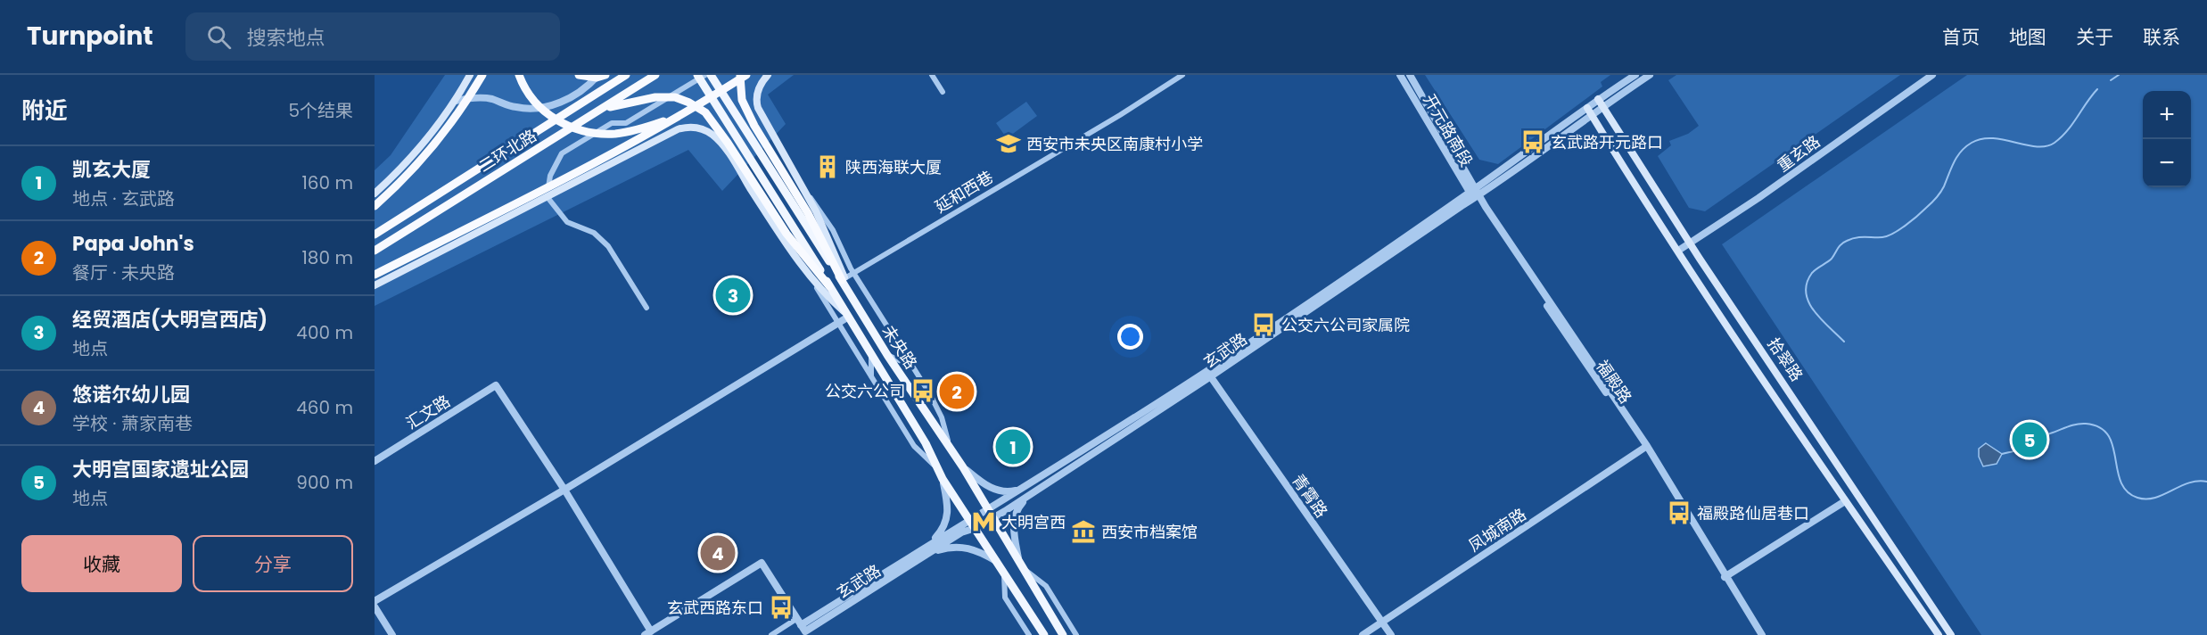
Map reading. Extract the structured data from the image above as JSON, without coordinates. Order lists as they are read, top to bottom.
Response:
{
  "streets": {
    "highway": ["二环北路"],
    "main road": ["未央路", "拾翠路"],
    "street": [
      "开元路南段",
      "重玄路",
      "延和西巷",
      "玄武路",
      "福殿路",
      "汇文路",
      "青霄路",
      "凤城南路"
    ]
  },
  "crossings": [
    ["开元路南段", "玄武路"],
    ["开元路南段", "福殿路"],
    ["重玄路", "拾翠路"],
    ["延和西巷", "未央路"],
    ["未央路", "玄武路"],
    ["玄武路", "拾翠路"],
    ["玄武路", "福殿路"],
    ["玄武路", "青霄路"],
    ["福殿路", "凤城南路"],
    ["青霄路", "凤城南路"]
  ],
  "places": {
    "bus stop": [
      "玄武路开元路口",
      "公交六公司家属院",
      "公交六公司",
      "福殿路仙居巷口",
      "玄武西路东口"
    ],
    "school or university": ["西安市未央区南康村小学"],
    "building": ["陕西海联大厦"],
    "metro station": ["大明宫西"],
    "museum": ["西安市档案馆"]
  },
  "page": {
    "header": "Turnpoint",
    "search": "搜索地点",
    "nav": [
      "首页",
      "地图",
      "关于",
      "联系"
    ],
    "heading": ["附近", "5个结果"],
    "map_buttons": ["+", "−"],
    "list": [
      {
        "mark": "1",
        "name": "凯玄大厦",
        "note": "地点 · 玄武路",
        "value": "160 m"
      },
      {
        "mark": "2",
        "name": "Papa John's",
        "note": "餐厅 · 未央路",
        "value": "180 m"
      },
      {
        "mark": "3",
        "name": "经贸酒店(大明宫西店)",
        "note": "地点",
        "value": "400 m"
      },
      {
        "mark": "4",
        "name": "悠诺尔幼儿园",
        "note": "学校 · 萧家南巷",
        "value": "460 m"
      },
      {
        "mark": "5",
        "name": "大明宫国家遗址公园",
        "note": "地点",
        "value": "900 m"
      }
    ],
    "pins": [
      "3",
      "2",
      "5",
      "1",
      "4"
    ],
    "buttons": ["收藏", "分享"]
  }
}
